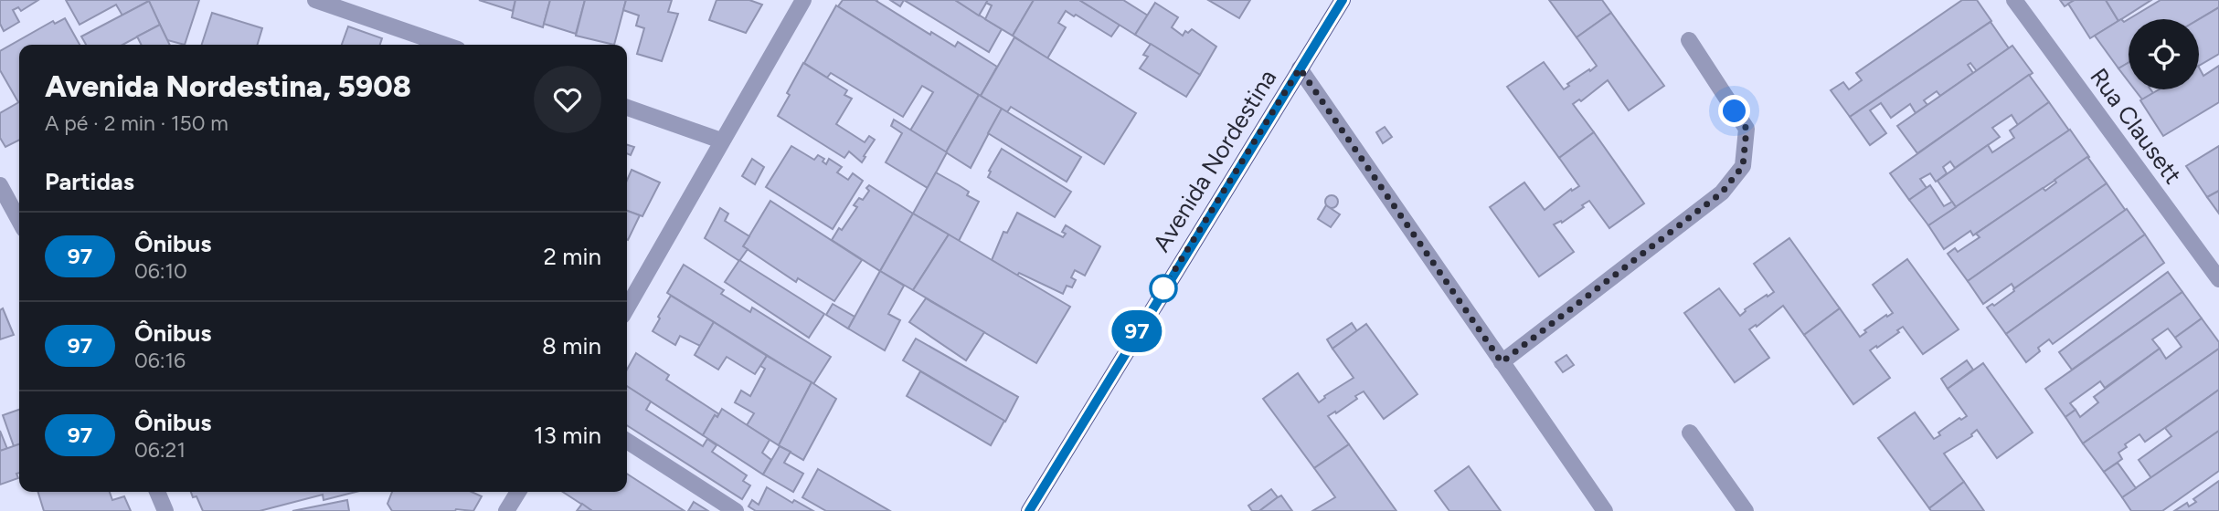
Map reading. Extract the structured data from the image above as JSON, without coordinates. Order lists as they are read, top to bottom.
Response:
{
  "streets": {
    "main road": ["Avenida Nordestina"],
    "street": ["Rua Clausett"]
  },
  "lines": ["bus line 97"],
  "page": {
    "on_map": "97",
    "heading": [
      ["Avenida Nordestina, 5908", "A pé · 2 min · 150 m"],
      "Partidas"
    ],
    "list": [
      {
        "mark": "97",
        "name": "Ônibus",
        "note": "06:10",
        "value": "2 min"
      },
      {
        "mark": "97",
        "name": "Ônibus",
        "note": "06:16",
        "value": "8 min"
      },
      {
        "mark": "97",
        "name": "Ônibus",
        "note": "06:21",
        "value": "13 min"
      }
    ]
  }
}
